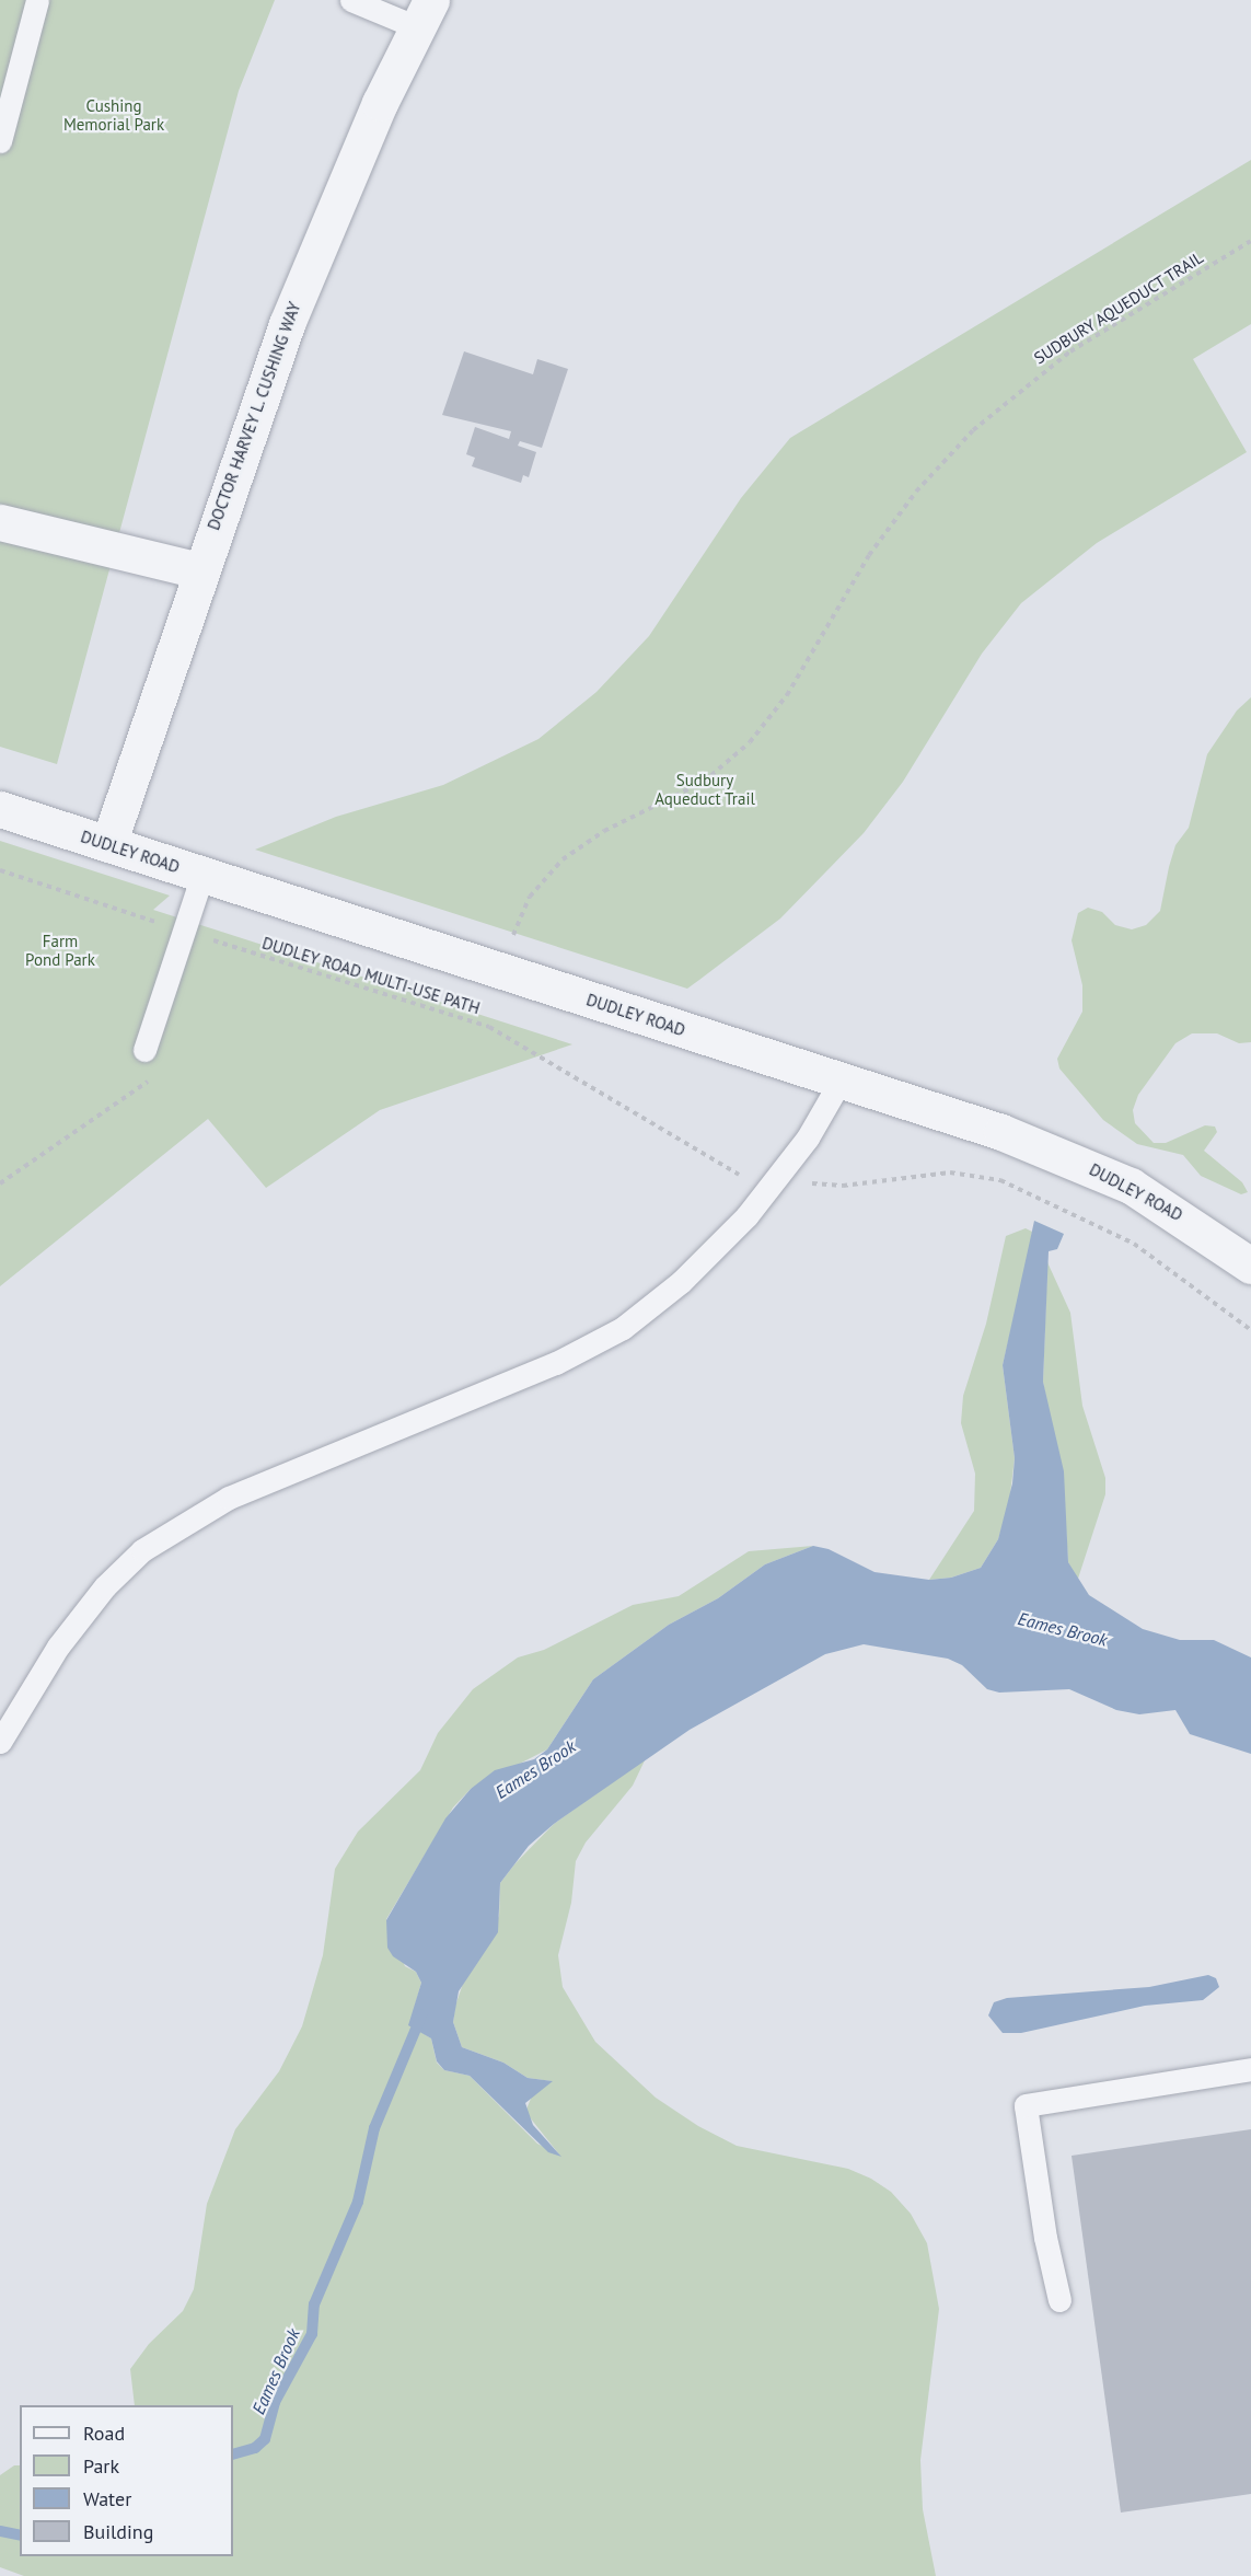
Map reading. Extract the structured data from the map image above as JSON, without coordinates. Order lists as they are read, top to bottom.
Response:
{
  "streets": {
    "street": ["DOCTOR HARVEY L. CUSHING WAY", "DUDLEY ROAD"],
    "path": ["SUDBURY AQUEDUCT TRAIL", "DUDLEY ROAD MULTI-USE PATH"]
  },
  "crossings": [
    ["DOCTOR HARVEY L. CUSHING WAY", "DUDLEY ROAD"]
  ],
  "water": ["Eames Brook"],
  "parks": ["Cushing Memorial Park", "Sudbury Aqueduct Trail", "Farm Pond Park"],
  "legend": [
    "Road",
    "Park",
    "Water",
    "Building"
  ]
}
